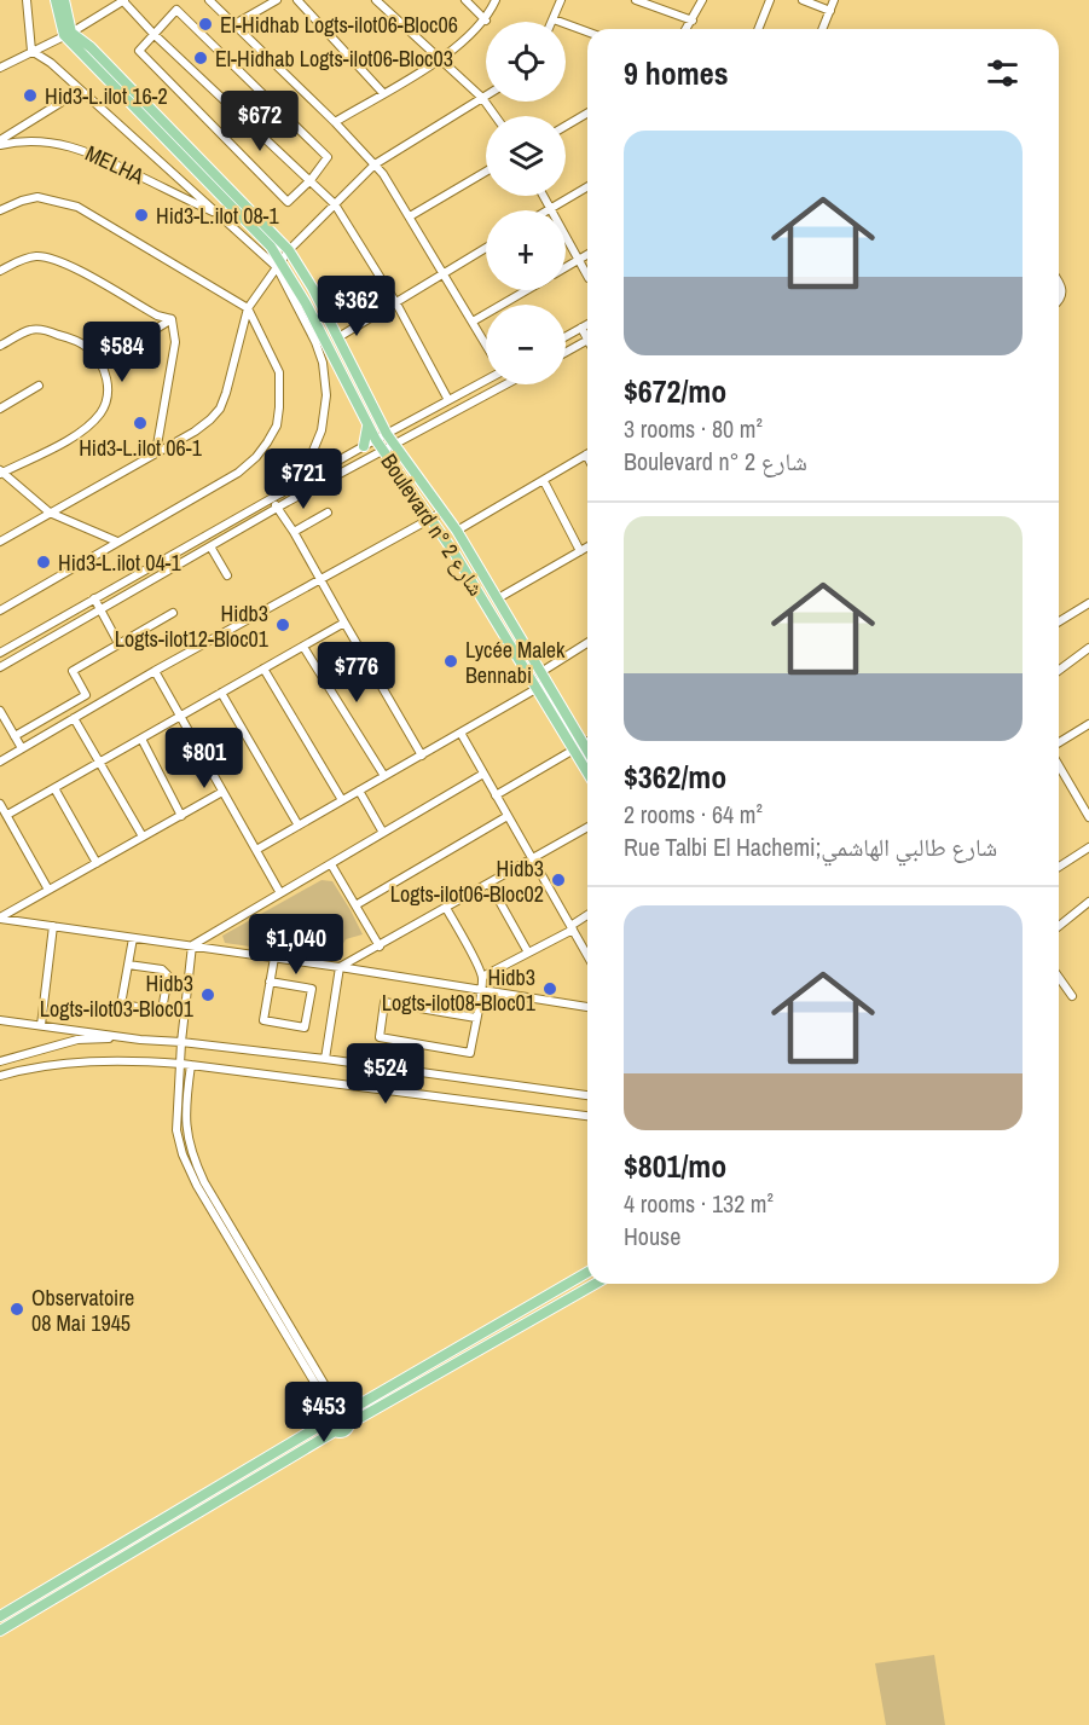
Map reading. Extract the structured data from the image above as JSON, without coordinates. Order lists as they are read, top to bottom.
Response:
{
  "streets": {
    "main road": ["Boulevard n° شارع 2"],
    "street": ["MELHA"]
  },
  "places": [
    "El-Hidhab Logts-ilot06-Bloc06",
    "El-Hidhab Logts-ilot06-Bloc03",
    "Hid3-L.ilot 16-2",
    "Hid3-L.ilot 08-1",
    "Hid3-L.ilot 06-1",
    "Hid3-L.ilot 04-1",
    "Hidb3 Logts-ilot12-Bloc01",
    "Lycée Malek Bennabi",
    "Hidb3 Logts-ilot06-Bloc02",
    "Hidb3 Logts-ilot08-Bloc01",
    "Hidb3 Logts-ilot03-Bloc01",
    "Observatoire 08 Mai 1945"
  ],
  "page": {
    "map_buttons": ["+", "−"],
    "heading": "9 homes",
    "price": [
      "$672",
      "$362",
      "$584",
      "$721",
      "$776",
      "$801",
      "$1,040",
      "$524",
      "$453"
    ],
    "list": [
      {
        "name": "$672/mo",
        "note": "3 rooms · 80 m² · Boulevard n° شارع 2"
      },
      {
        "name": "$362/mo",
        "note": "2 rooms · 64 m² · Rue Talbi El Hachemi;شارع طالبي الهاشمي"
      },
      {
        "name": "$801/mo",
        "note": "4 rooms · 132 m² · House"
      }
    ]
  }
}
